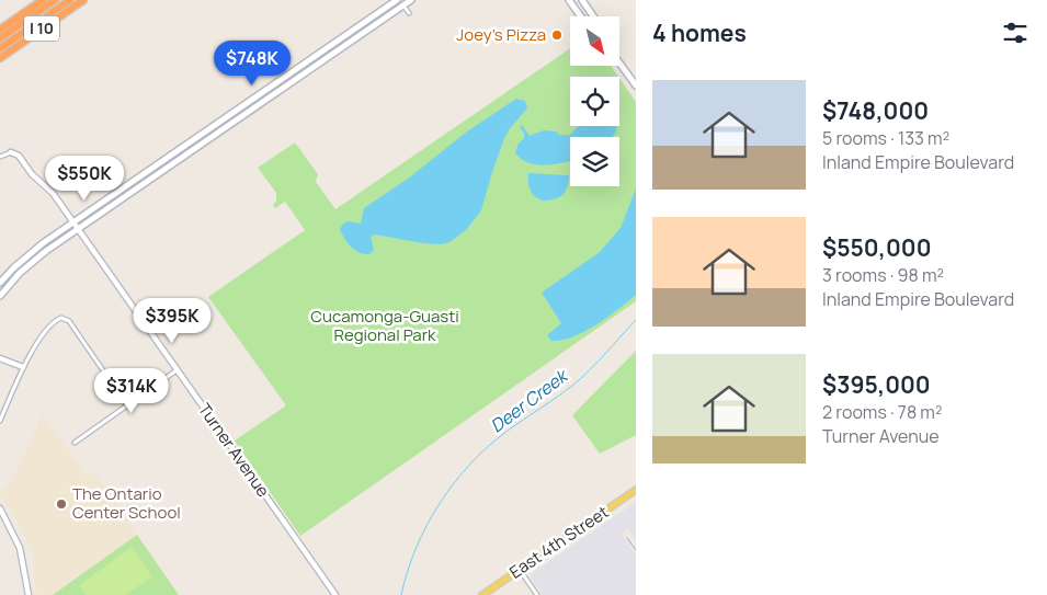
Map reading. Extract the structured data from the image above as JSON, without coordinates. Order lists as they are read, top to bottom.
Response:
{
  "streets": {
    "highway": ["I 10"],
    "main road": ["East 4th Street"],
    "street": ["Turner Avenue"]
  },
  "water": ["Deer Creek"],
  "parks": ["Cucamonga-Guasti Regional Park"],
  "places": ["Joey's Pizza", "The Ontario Center School"],
  "north": "bottom right",
  "page": {
    "heading": "4 homes",
    "price": [
      "$748K",
      "$550K",
      "$395K",
      "$314K"
    ],
    "list": [
      {
        "name": "$748,000",
        "note": "5 rooms · 133 m² · Inland Empire Boulevard"
      },
      {
        "name": "$550,000",
        "note": "3 rooms · 98 m² · Inland Empire Boulevard"
      },
      {
        "name": "$395,000",
        "note": "2 rooms · 78 m² · Turner Avenue"
      }
    ]
  }
}
